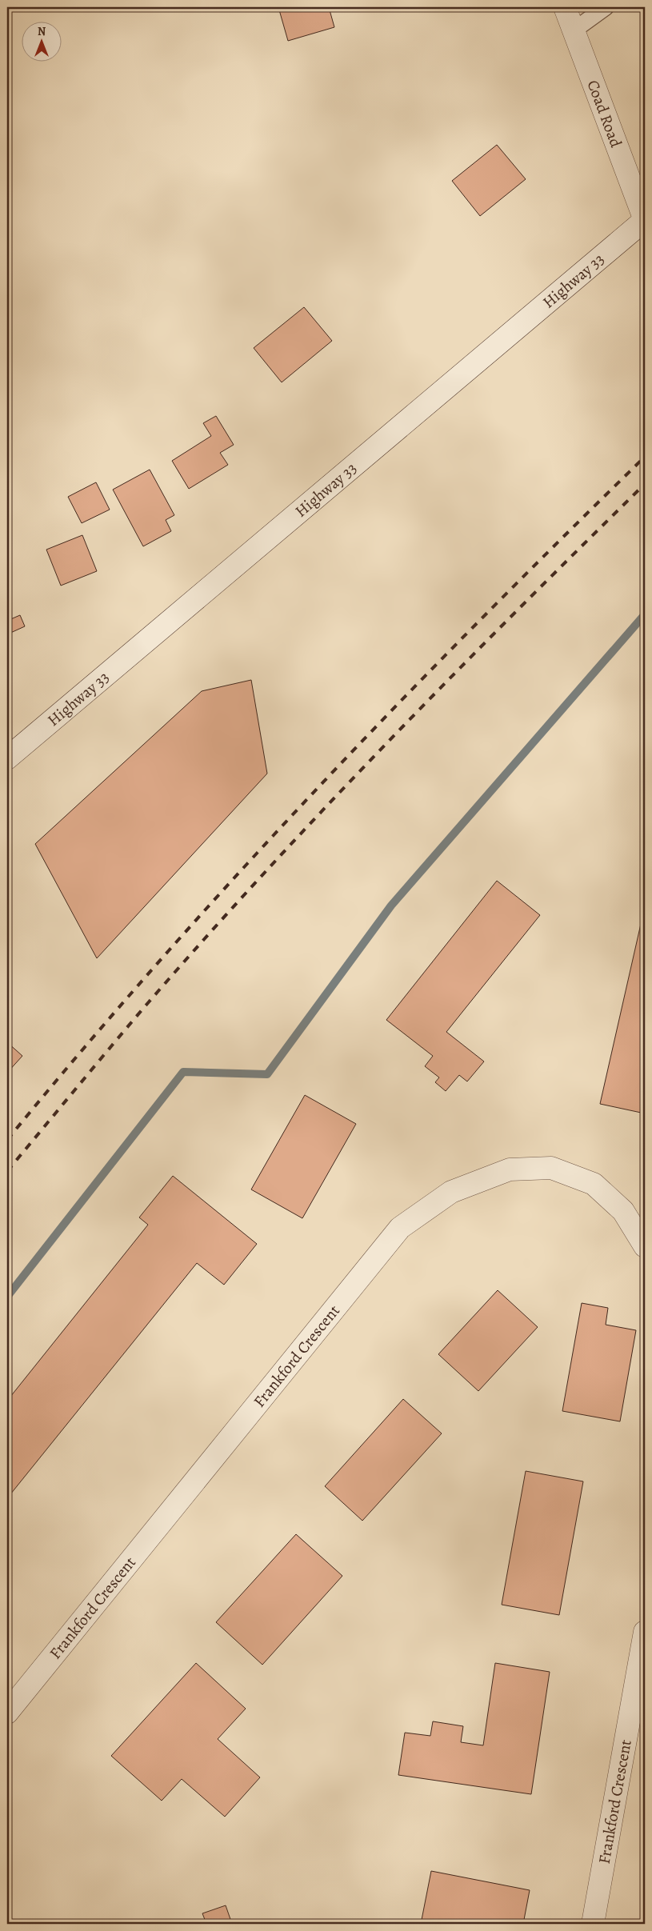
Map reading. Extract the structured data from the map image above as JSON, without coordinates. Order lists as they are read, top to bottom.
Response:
{
  "streets": {
    "street": ["Coad Road", "Highway 33", "Frankford Crescent"]
  },
  "crossings": [
    ["Coad Road", "Highway 33"]
  ],
  "north": "top"
}
